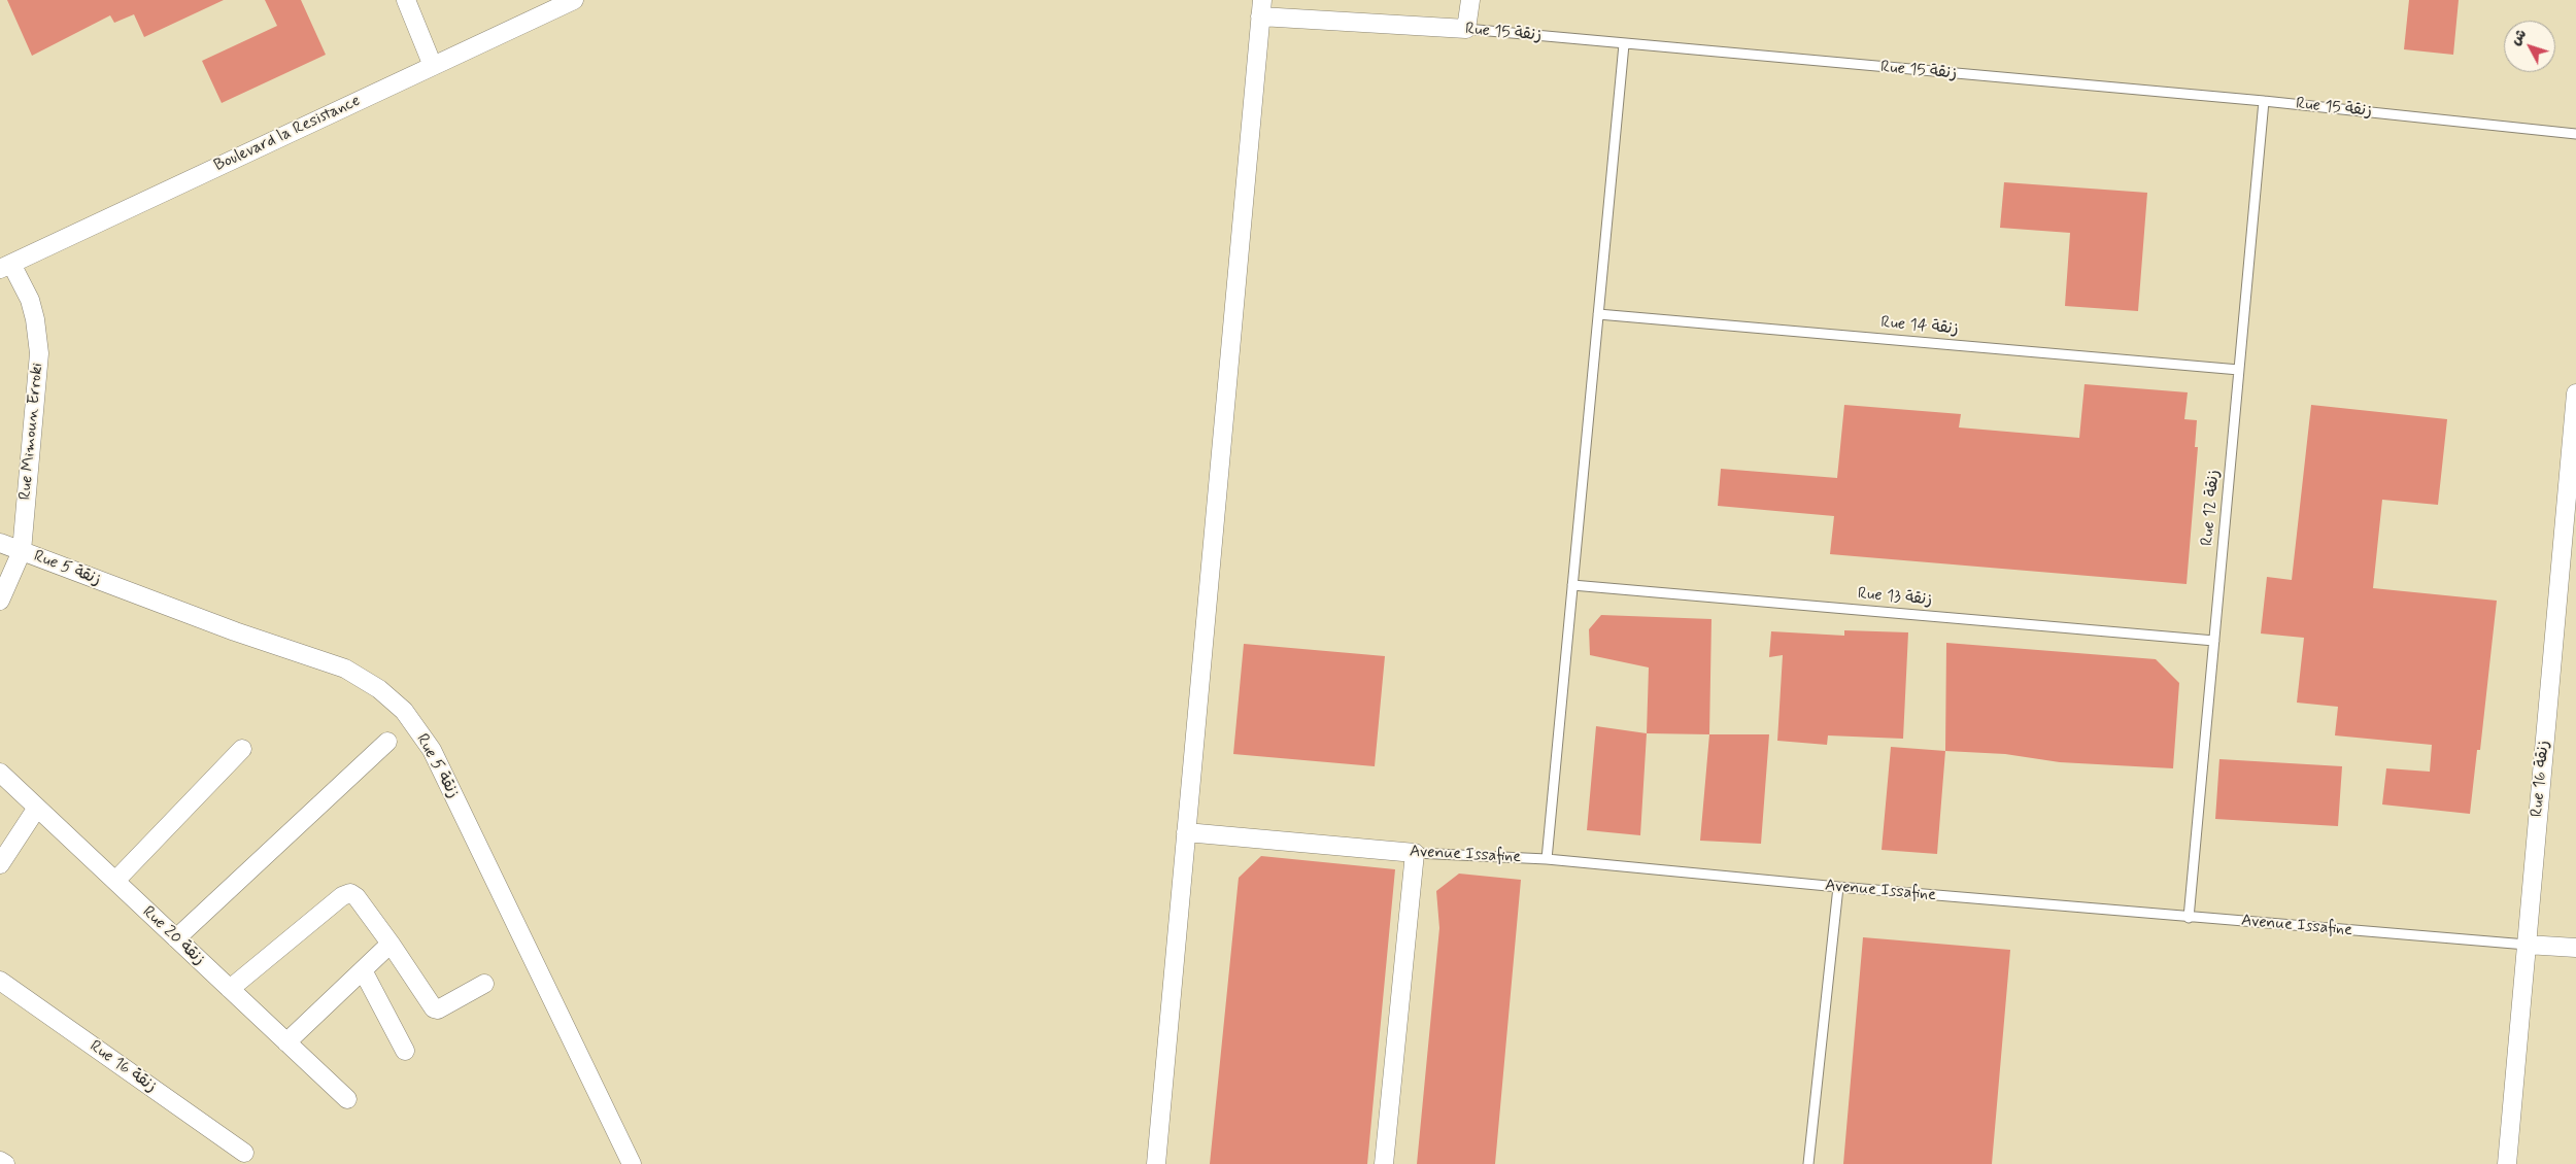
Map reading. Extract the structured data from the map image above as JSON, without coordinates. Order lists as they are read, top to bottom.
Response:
{
  "streets": {
    "street": [
      "Rue 15 زنقة",
      "Boulevard la Resistance",
      "Rue Mimoun Erroki",
      "Rue 5 زنقة",
      "Rue 16 زنقة",
      "Avenue Issafine",
      "Rue 20 زنقة"
    ],
    "lane": ["Rue 14 زنقة", "Rue 12 زنقة", "Rue 13 زنقة"]
  },
  "crossings": [
    ["Rue 15 زنقة", "Rue 12 زنقة"],
    ["Boulevard la Resistance", "Rue Mimoun Erroki"],
    ["Rue 14 زنقة", "Rue 12 زنقة"],
    ["Rue Mimoun Erroki", "Rue 5 زنقة"],
    ["Rue 12 زنقة", "Rue 13 زنقة"],
    ["Rue 12 زنقة", "Avenue Issafine"],
    ["Rue 16 زنقة", "Avenue Issafine"]
  ],
  "north": "top left"
}
